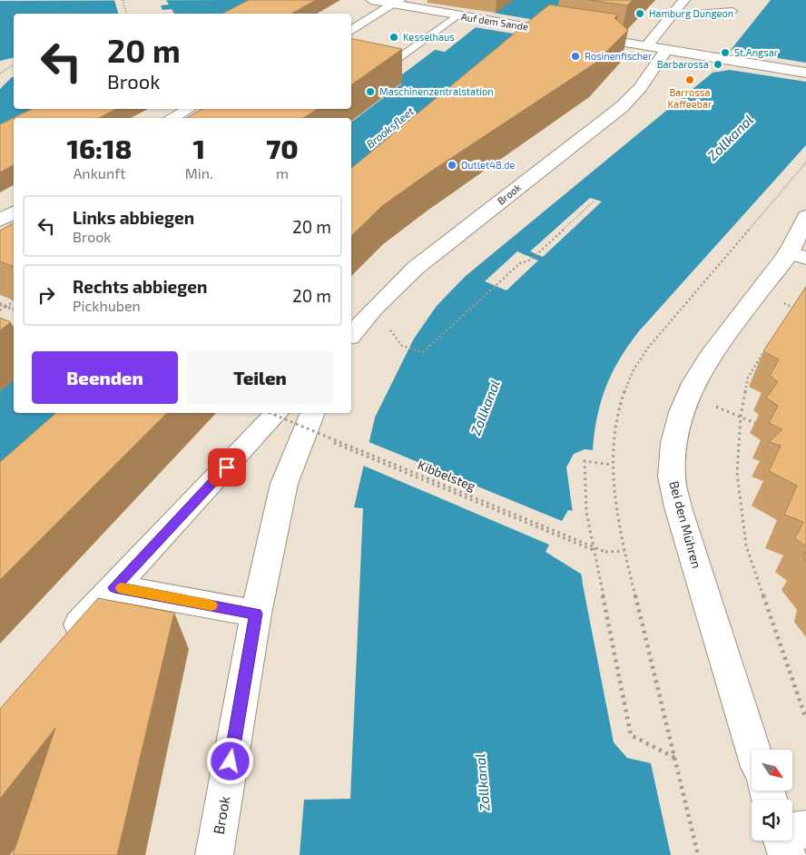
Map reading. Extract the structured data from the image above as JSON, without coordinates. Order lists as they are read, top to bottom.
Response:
{
  "streets": {
    "street": ["Auf dem Sande", "Brook", "Bei den Mühren"],
    "path": ["Kibbelsteg"]
  },
  "crossings": [
    ["Auf dem Sande", "Brook"]
  ],
  "water": ["Brooksfleet", "Zollkanal"],
  "places": [
    "Hamburg Dungeon",
    "Kesselhaus",
    "St.Angsar",
    "Rosinenfischer",
    "Barbarossa",
    "Barrossa Kaffeebar",
    "Maschinenzentralstation",
    "Outlet48.de"
  ],
  "north": "bottom right",
  "page": {
    "turn": ["20 m", "Brook"],
    "eta": [
      "16:18",
      "Ankunft",
      "1",
      "Min.",
      "70",
      "m"
    ],
    "list": [
      {
        "name": "Links abbiegen",
        "note": "Brook",
        "value": "20 m"
      },
      {
        "name": "Rechts abbiegen",
        "note": "Pickhuben",
        "value": "20 m"
      }
    ],
    "buttons": ["Beenden", "Teilen"]
  }
}
